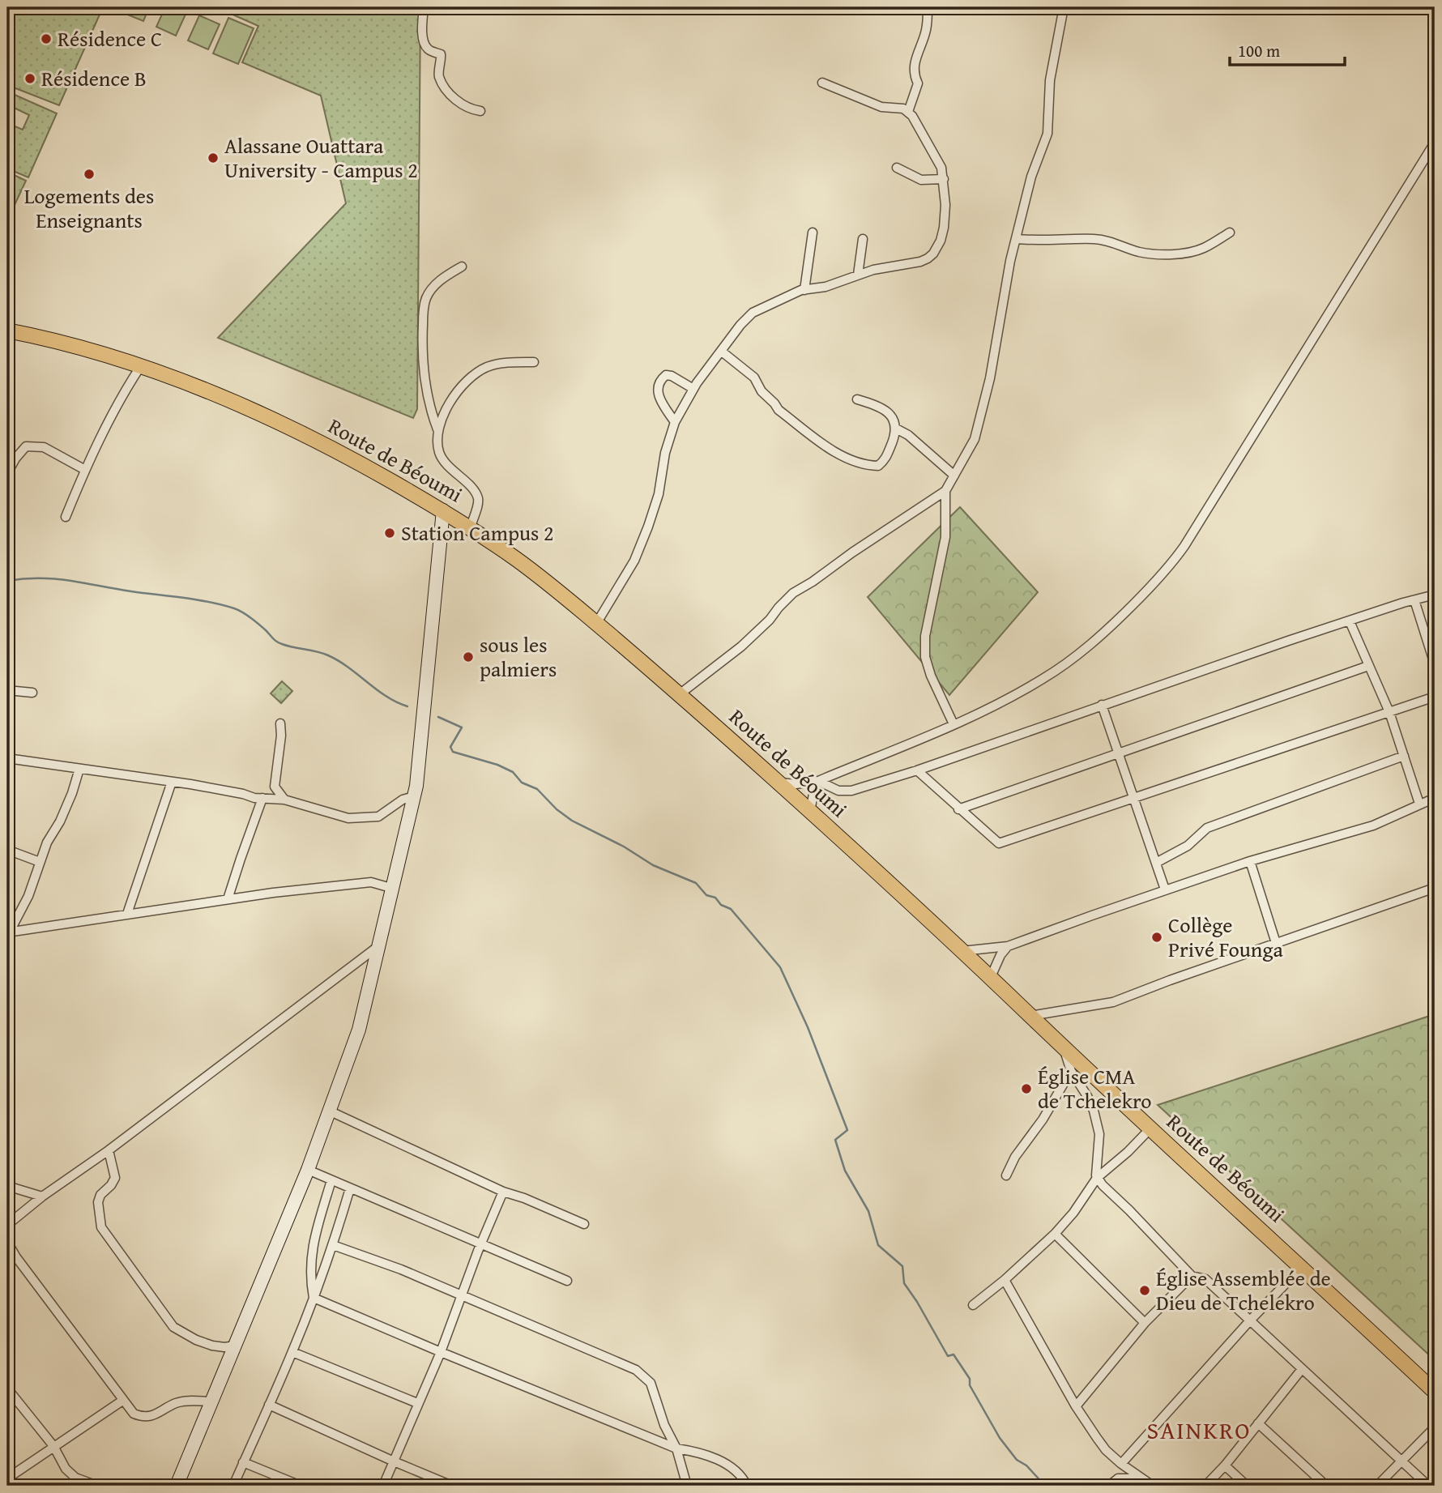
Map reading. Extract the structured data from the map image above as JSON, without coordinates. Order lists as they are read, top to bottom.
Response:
{
  "streets": {
    "main road": ["Route de Béoumi"]
  },
  "districts": ["SAINKRO"],
  "places": [
    "Résidence C",
    "Résidence B",
    "Alassane Ouattara University - Campus 2",
    "Logements des Enseignants",
    "Station Campus 2",
    "sous les palmiers",
    "Collège Privé Founga",
    "Église CMA de Tchelekro",
    "Église Assemblée de Dieu de Tchelekro"
  ],
  "scale_bar": "100 m"
}
